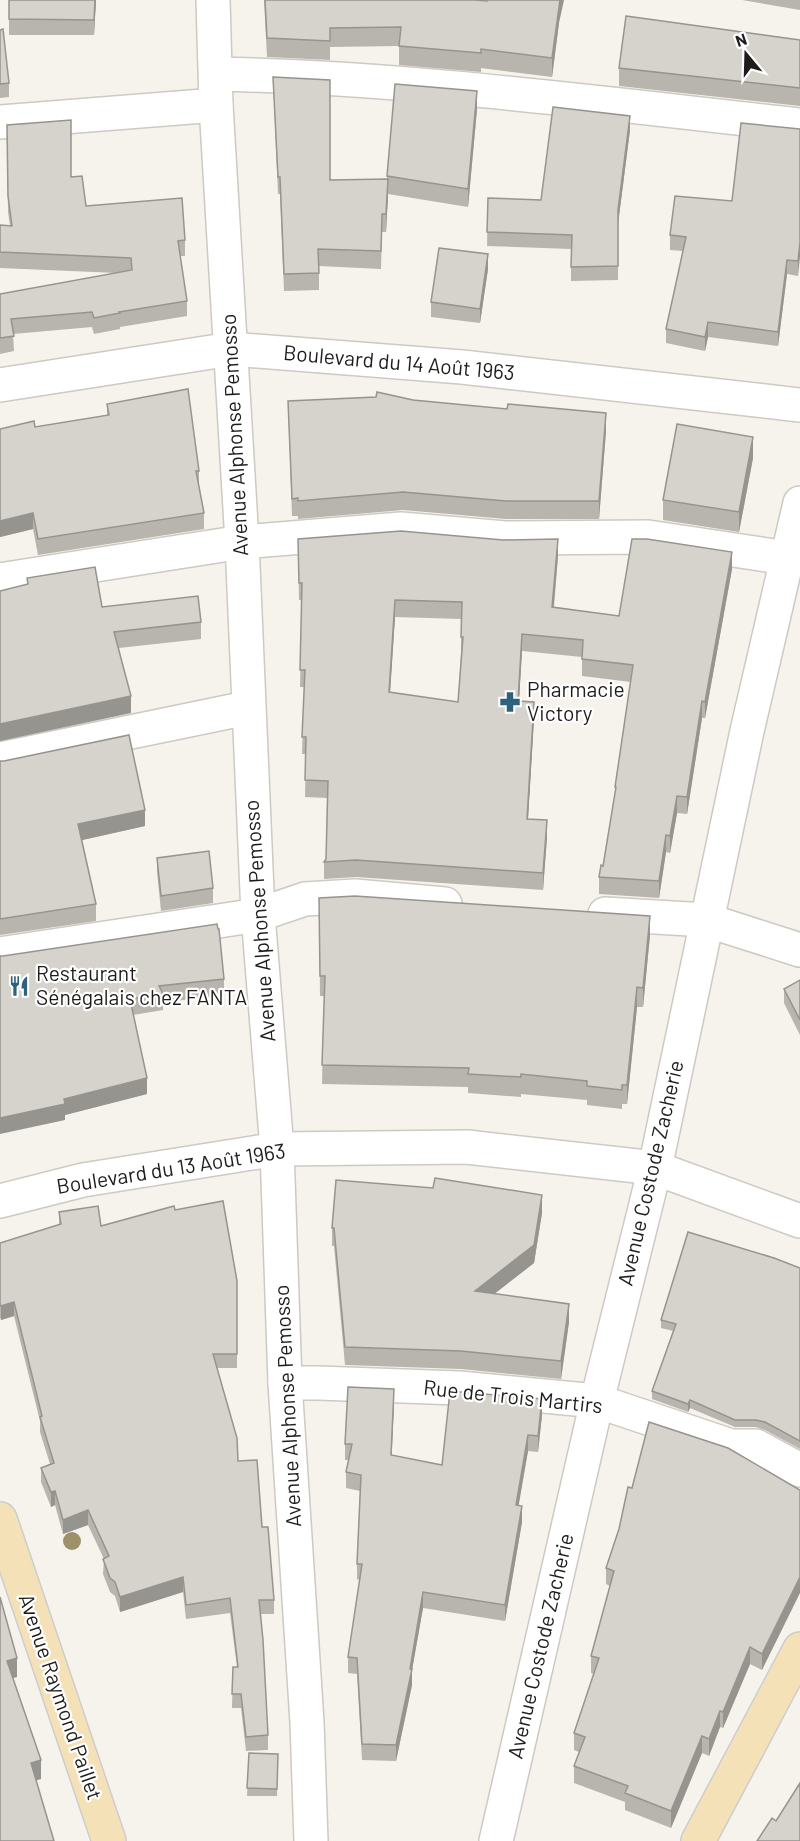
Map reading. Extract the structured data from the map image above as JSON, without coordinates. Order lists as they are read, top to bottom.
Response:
{
  "streets": {
    "main road": ["Avenue Raymond Paillet"],
    "street": [
      "Boulevard du 14 Août 1963",
      "Avenue Alphonse Pemosso",
      "Boulevard du 13 Août 1963",
      "Avenue Costode Zacherie",
      "Rue de Trois Martirs"
    ]
  },
  "crossings": [
    ["Boulevard du 14 Août 1963", "Avenue Alphonse Pemosso"],
    ["Avenue Alphonse Pemosso", "Boulevard du 13 Août 1963"],
    ["Avenue Alphonse Pemosso", "Rue de Trois Martirs"],
    ["Boulevard du 13 Août 1963", "Avenue Costode Zacherie"],
    ["Avenue Costode Zacherie", "Rue de Trois Martirs"]
  ],
  "places": {
    "pharmacy": ["Pharmacie Victory"],
    "restaurant": ["Restaurant Sénégalais chez FANTA"]
  },
  "north": "top"
}
